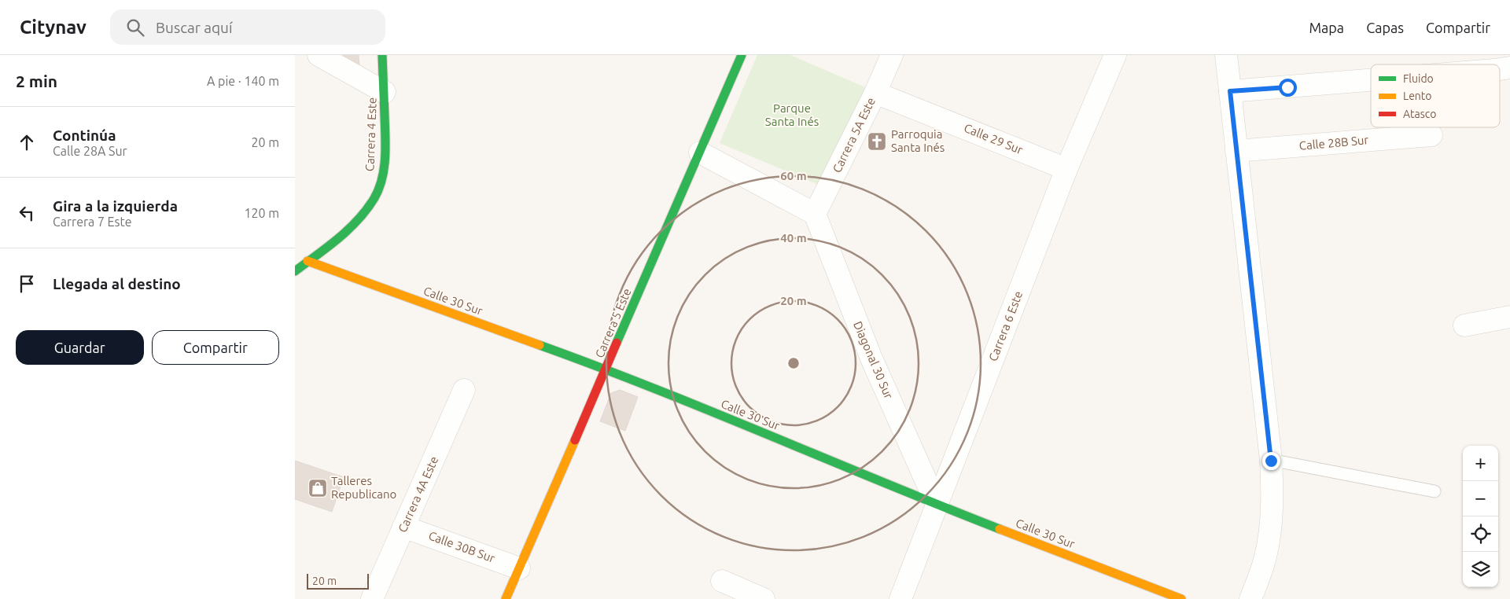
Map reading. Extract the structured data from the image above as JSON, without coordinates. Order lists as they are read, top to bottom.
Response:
{
  "streets": {
    "street": [
      "Carrera 4 Este",
      "Carrera 5A Este",
      "Calle 29 Sur",
      "Calle 28B Sur",
      "Calle 30 Sur",
      "Carrera 5 Este",
      "Carrera 6 Este",
      "Diagonal 30 Sur",
      "Carrera 4A Este",
      "Calle 30B Sur"
    ]
  },
  "crossings": [
    ["Carrera 4 Este", "Calle 30 Sur"],
    ["Carrera 5A Este", "Calle 29 Sur"],
    ["Carrera 5A Este", "Diagonal 30 Sur"],
    ["Calle 29 Sur", "Carrera 6 Este"],
    ["Calle 30 Sur", "Carrera 5 Este"],
    ["Calle 30 Sur", "Carrera 6 Este"],
    ["Calle 30 Sur", "Diagonal 30 Sur"],
    ["Carrera 5 Este", "Calle 30B Sur"],
    ["Carrera 6 Este", "Diagonal 30 Sur"],
    ["Carrera 4A Este", "Calle 30B Sur"]
  ],
  "parks": ["Parque Santa Inés"],
  "places": {
    "church": ["Parroquia Santa Inés"],
    "shop": ["Talleres Republicano"]
  },
  "legend": ["Fluido", "Lento", "Atasco"],
  "scale_bar": "20 m",
  "page": {
    "header": "Citynav",
    "search": "Buscar aquí",
    "nav": ["Mapa", "Capas", "Compartir"],
    "heading": ["2 min", "A pie · 140 m"],
    "list": [
      ["Continúa", "Calle 28A Sur", "20 m"],
      ["Gira a la izquierda", "Carrera 7 Este", "120 m"],
      "Llegada al destino"
    ],
    "buttons": ["Guardar", "Compartir"],
    "map_buttons": ["+", "−"],
    "scale": "20 m"
  },
  "rings": ["60 m", "40 m", "20 m"]
}
